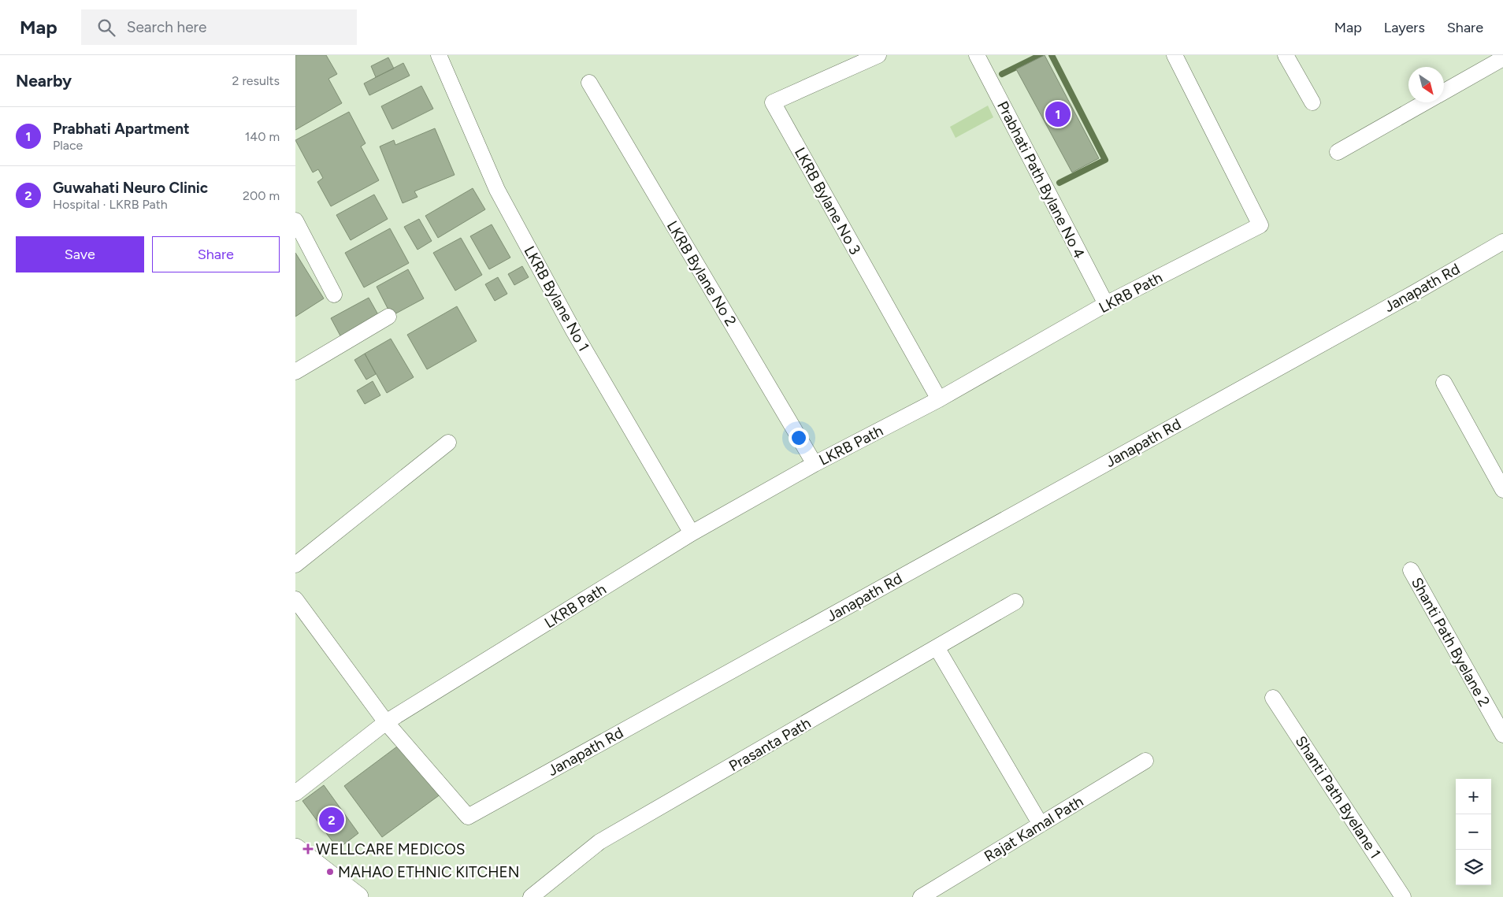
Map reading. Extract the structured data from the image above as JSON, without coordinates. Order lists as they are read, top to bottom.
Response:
{
  "streets": {
    "street": [
      "Prabhati Path Bylane No 4",
      "LKRB Bylane No 3",
      "LKRB Bylane No 2",
      "Janapath Rd",
      "LKRB Path",
      "LKRB Bylane No 1",
      "Shanti Path Byelane 2",
      "Prasanta Path",
      "Shanti Path Byelane 1",
      "Rajat Kamal Path"
    ]
  },
  "crossings": [
    ["Prabhati Path Bylane No 4", "LKRB Path"],
    ["LKRB Bylane No 3", "LKRB Path"],
    ["LKRB Bylane No 2", "LKRB Path"],
    ["Janapath Rd", "LKRB Path"],
    ["LKRB Path", "LKRB Bylane No 1"]
  ],
  "places": {
    "health": ["WELLCARE MEDICOS"],
    "other": ["MAHAO ETHNIC KITCHEN"]
  },
  "north": "bottom right",
  "page": {
    "header": "Map",
    "search": "Search here",
    "nav": ["Map", "Layers", "Share"],
    "heading": ["Nearby", "2 results"],
    "pins": ["1", "2"],
    "list": [
      {
        "mark": "1",
        "name": "Prabhati Apartment",
        "note": "Place",
        "value": "140 m"
      },
      {
        "mark": "2",
        "name": "Guwahati Neuro Clinic",
        "note": "Hospital · LKRB Path",
        "value": "200 m"
      }
    ],
    "buttons": ["Save", "Share"],
    "map_buttons": ["+", "−"]
  }
}
